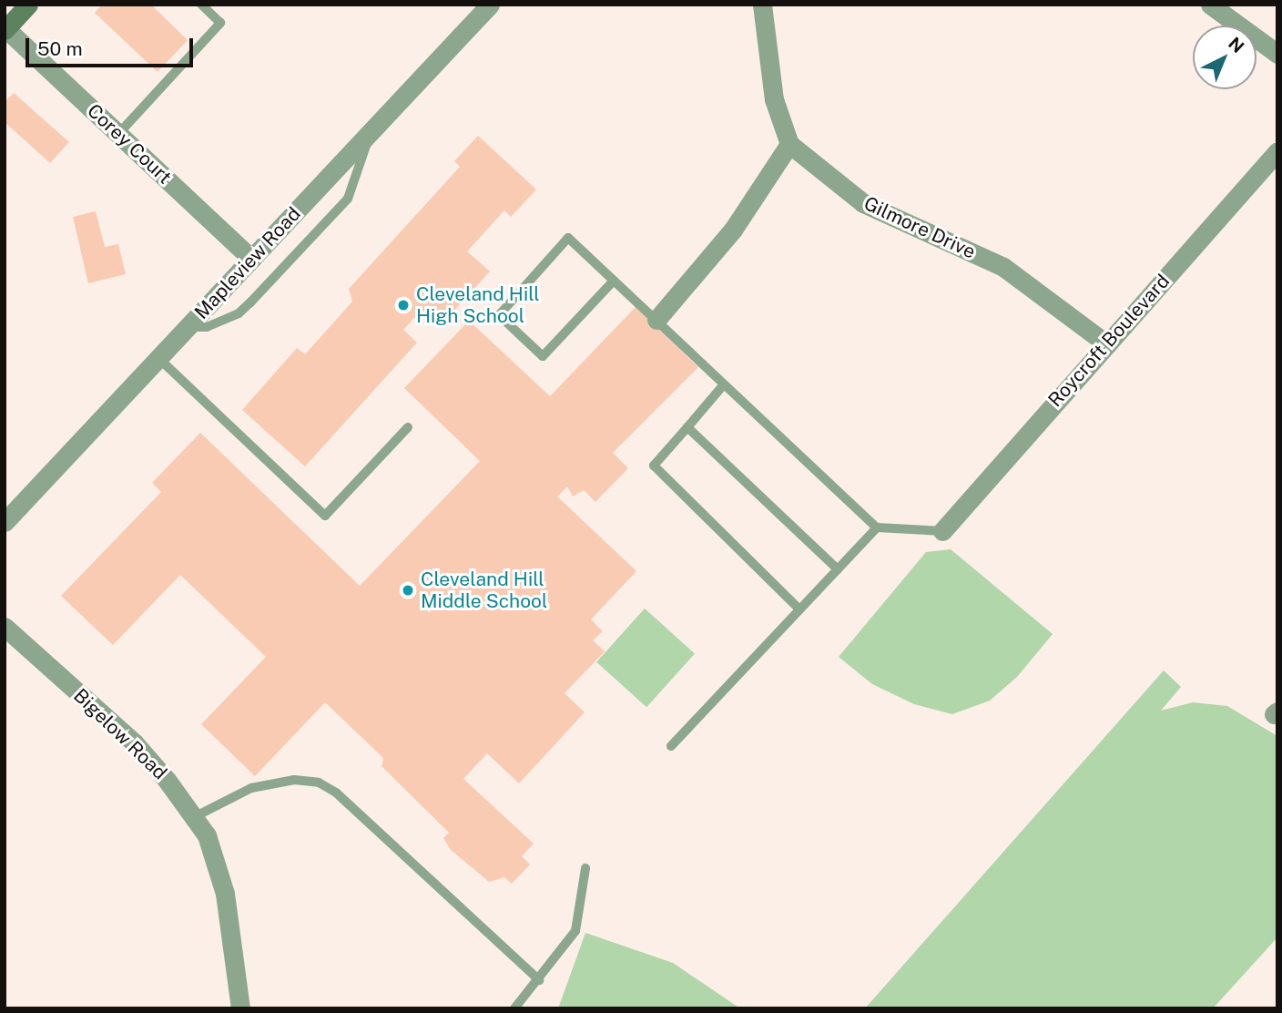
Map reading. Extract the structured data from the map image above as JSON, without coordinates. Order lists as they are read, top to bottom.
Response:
{
  "streets": {
    "street": [
      "Corey Court",
      "Gilmore Drive",
      "Mapleview Road",
      "Roycroft Boulevard",
      "Bigelow Road"
    ]
  },
  "crossings": [
    ["Corey Court", "Mapleview Road"],
    ["Gilmore Drive", "Roycroft Boulevard"]
  ],
  "places": ["Cleveland Hill High School", "Cleveland Hill Middle School"],
  "scale_bar": "50 m",
  "north": "top right"
}
